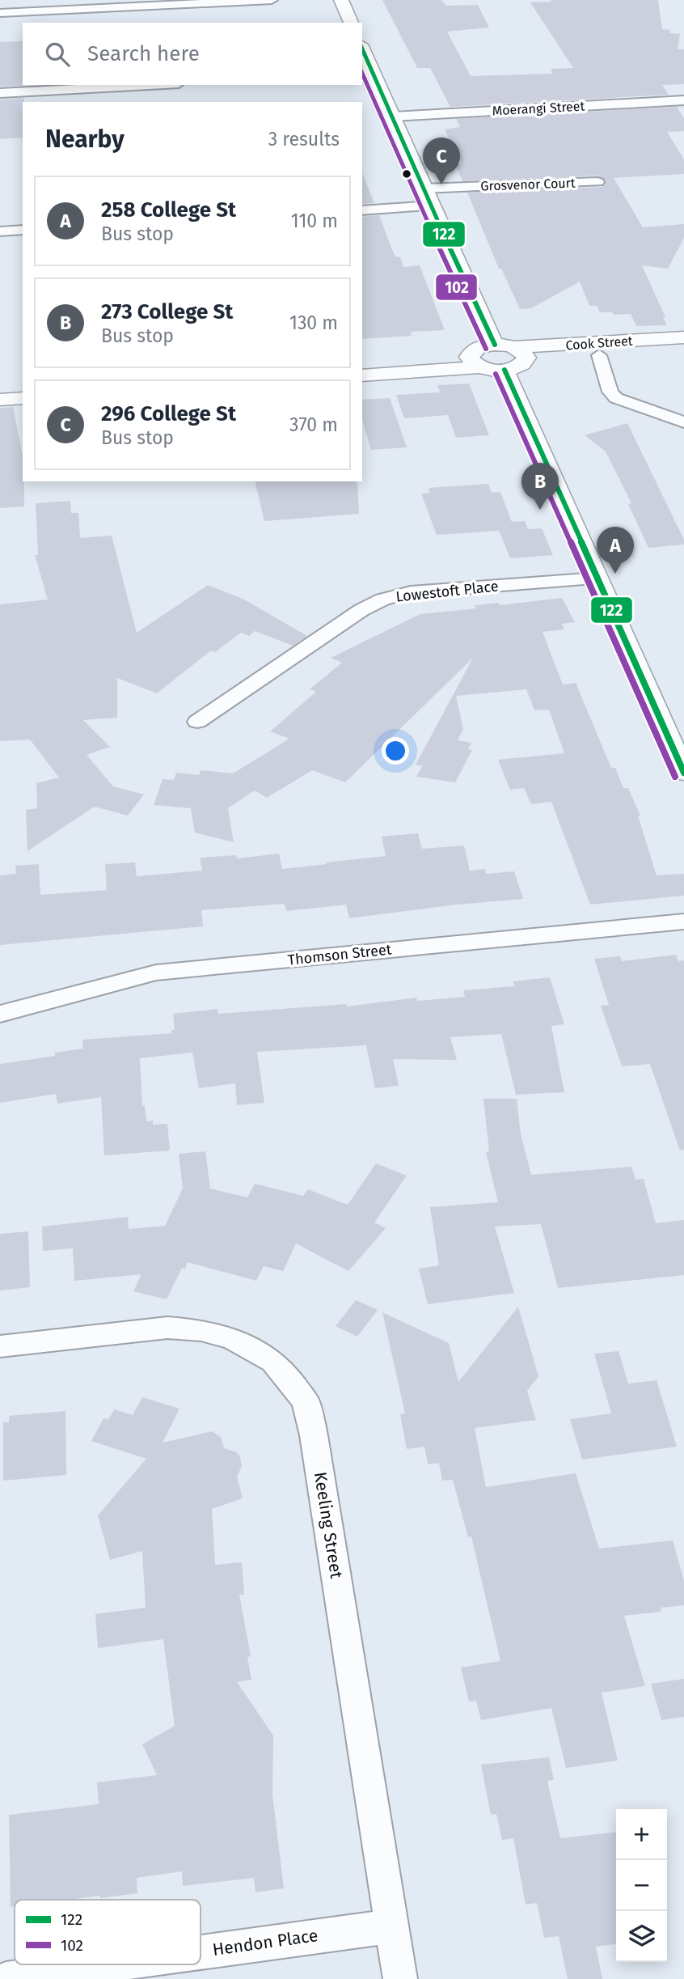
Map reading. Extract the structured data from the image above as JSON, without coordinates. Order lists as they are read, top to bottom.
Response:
{
  "streets": {
    "street": [
      "Moerangi Street",
      "Grosvenor Court",
      "Cook Street",
      "Lowestoft Place",
      "Thomson Street",
      "Keeling Street",
      "Hendon Place"
    ]
  },
  "crossings": [
    ["Keeling Street", "Hendon Place"]
  ],
  "lines": ["transit line 122", "transit line 102"],
  "legend": ["122", "102"],
  "page": {
    "search": "Search here",
    "heading": ["Nearby", "3 results"],
    "pins": ["C", "B", "A"],
    "list": [
      {
        "mark": "A",
        "name": "258 College St",
        "note": "Bus stop",
        "value": "110 m"
      },
      {
        "mark": "B",
        "name": "273 College St",
        "note": "Bus stop",
        "value": "130 m"
      },
      {
        "mark": "C",
        "name": "296 College St",
        "note": "Bus stop",
        "value": "370 m"
      }
    ],
    "map_buttons": ["+", "−"]
  }
}
